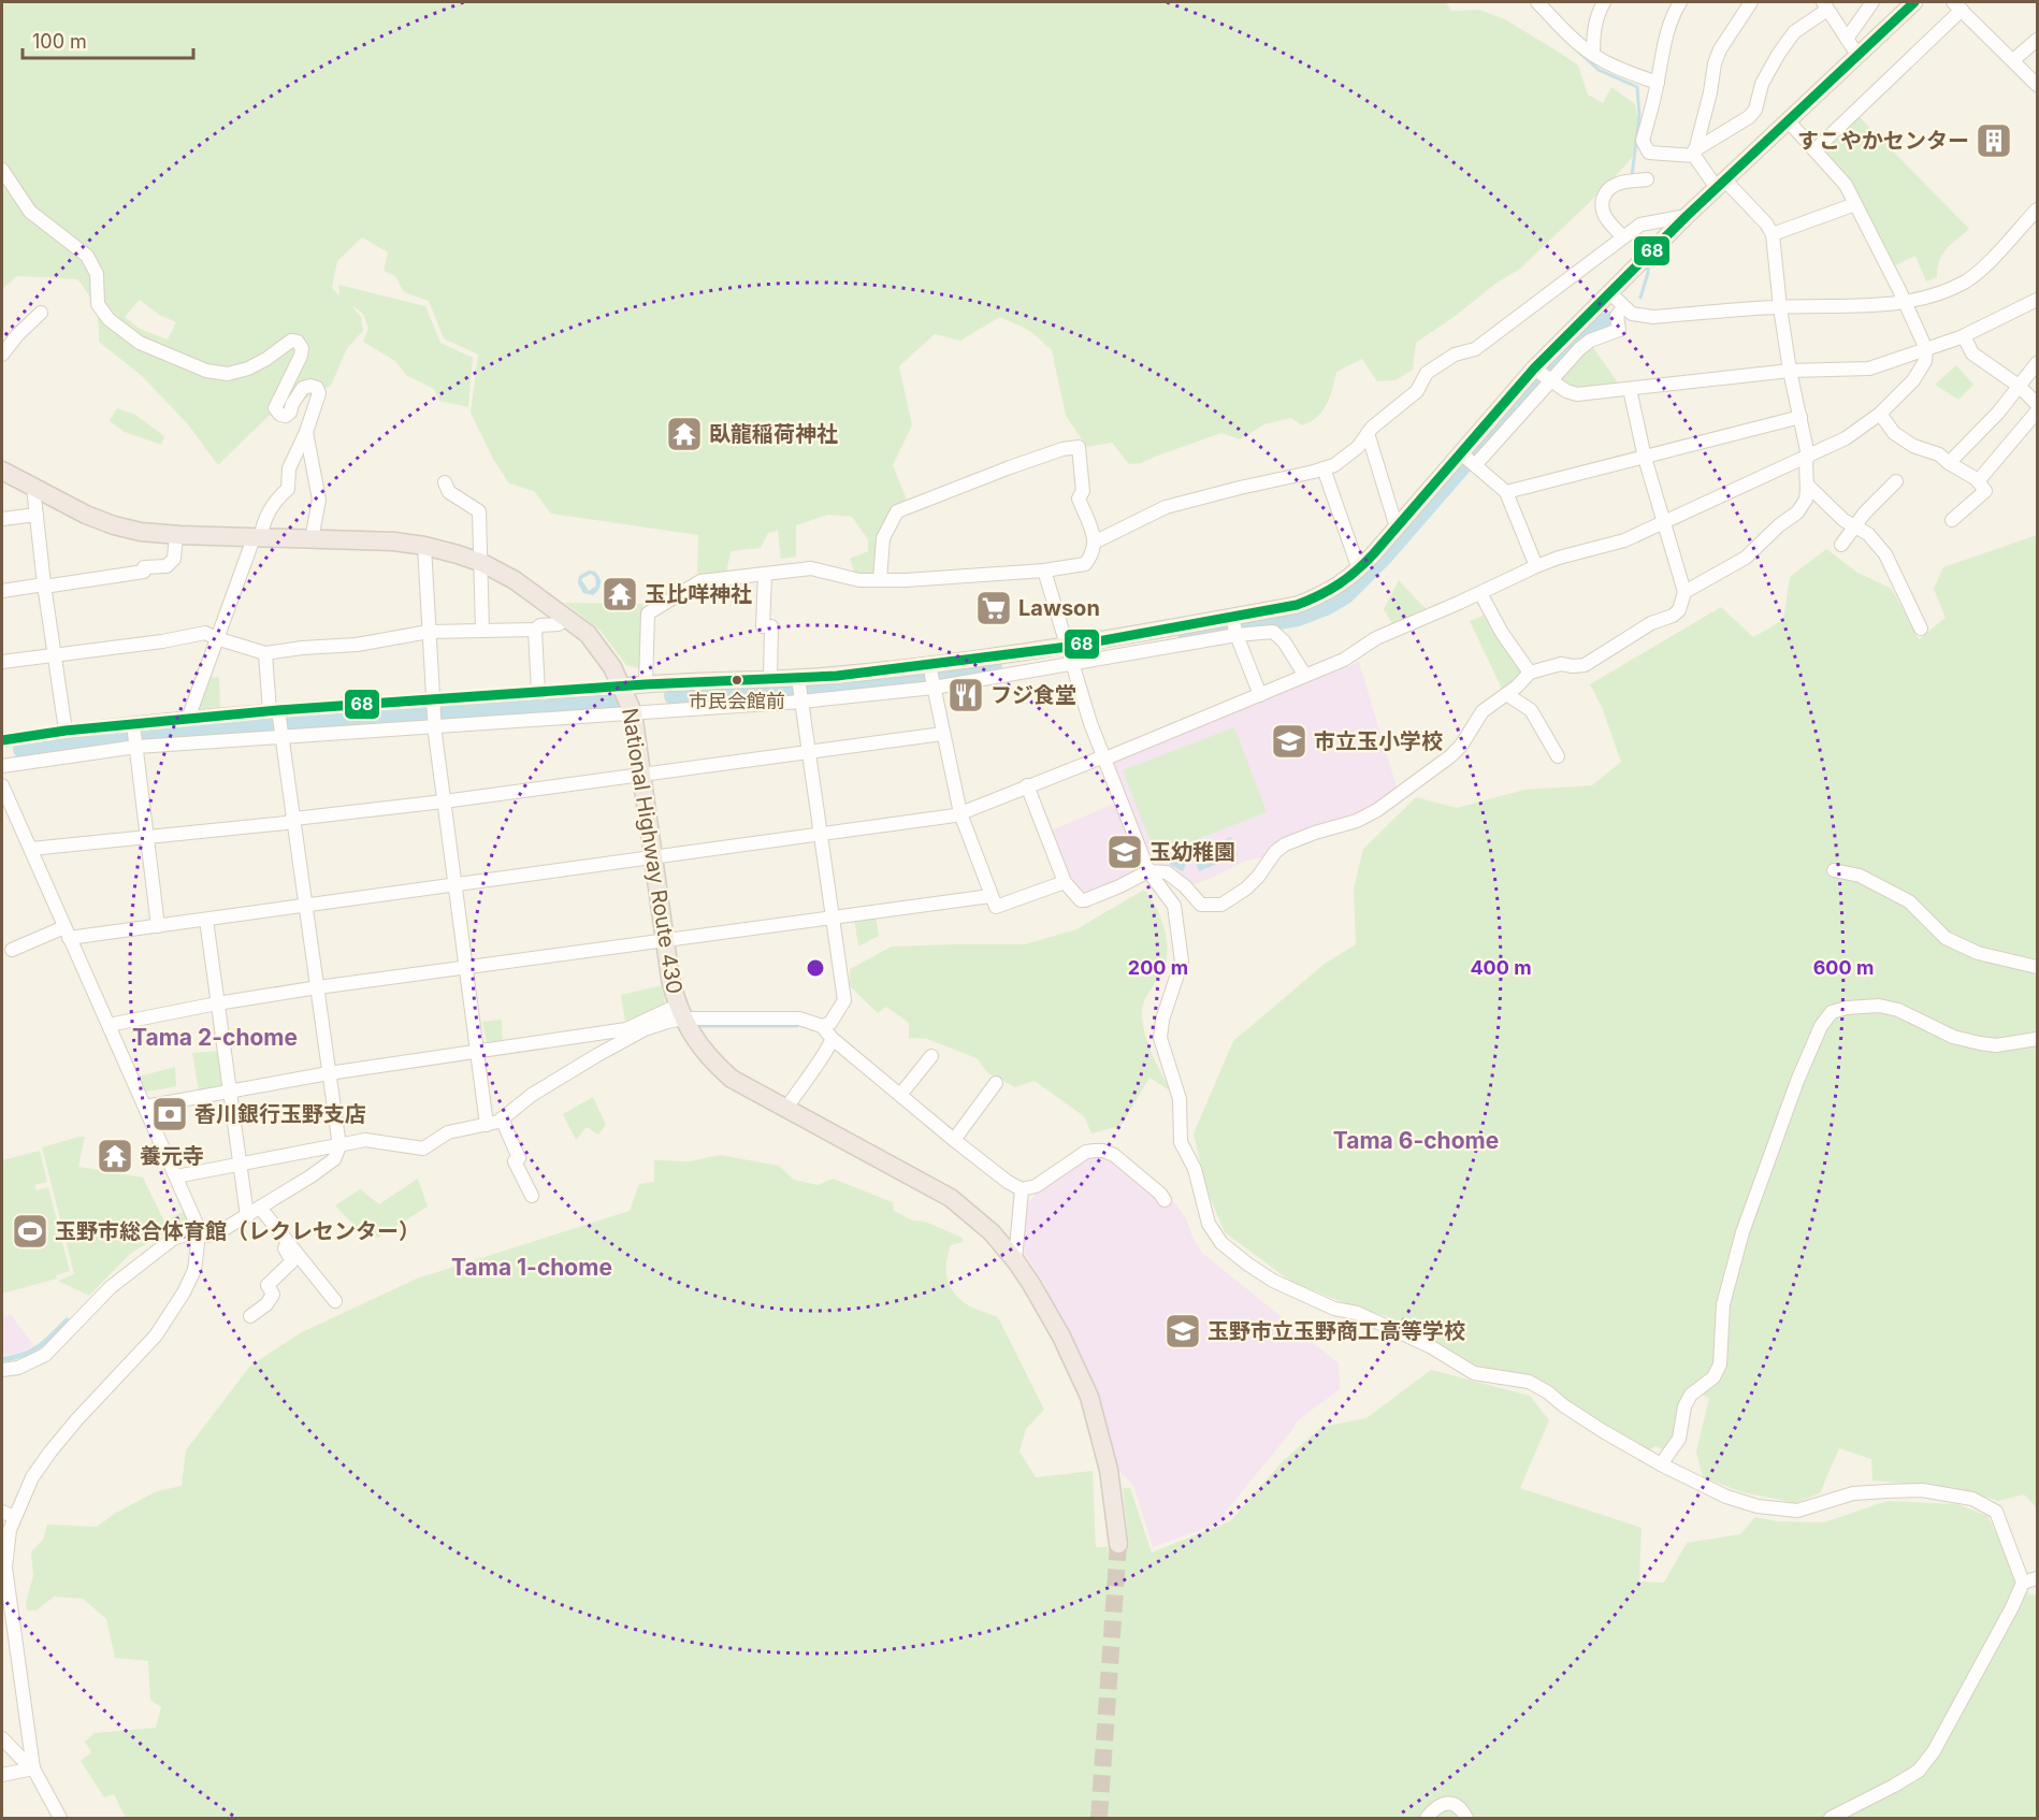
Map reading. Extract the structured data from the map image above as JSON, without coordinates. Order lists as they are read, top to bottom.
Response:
{
  "streets": {
    "highway": ["National Highway Route 430"]
  },
  "districts": ["Tama 2-chome", "Tama 6-chome", "Tama 1-chome"],
  "places": {
    "building": ["すこやかセンター"],
    "temple": ["臥龍稲荷神社", "玉比咩神社", "養元寺"],
    "supermarket": ["Lawson"],
    "other": ["市民会館前"],
    "restaurant": ["フジ食堂"],
    "school or university": ["市立玉小学校", "玉幼稚園", "玉野市立玉野商工高等学校"],
    "bank": ["香川銀行玉野支店"],
    "sports": ["玉野市総合体育館（レクレセンター）"]
  },
  "lines": ["transit line 68"],
  "scale_bar": "100 m",
  "rings": ["200 m", "400 m", "600 m"]
}
